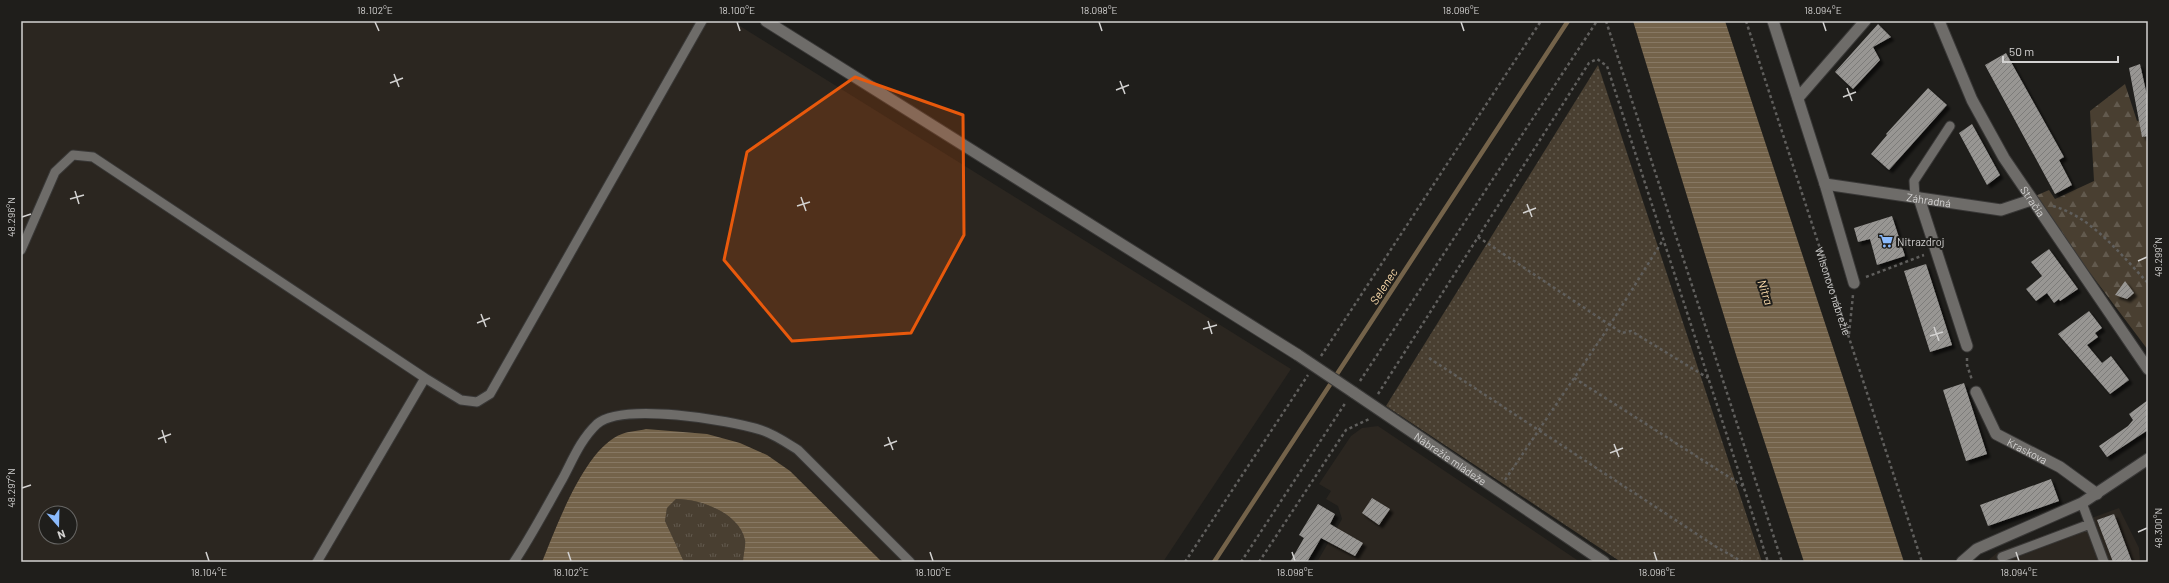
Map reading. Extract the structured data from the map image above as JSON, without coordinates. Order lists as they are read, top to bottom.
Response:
{
  "streets": {
    "street": [
      "Záhradná",
      "Stračia",
      "Wilsonovo nábrežie",
      "Kraskova",
      "Nábrežie mládeže"
    ]
  },
  "crossings": [
    ["Záhradná", "Stračia"],
    ["Záhradná", "Wilsonovo nábrežie"]
  ],
  "water": ["Selenec", "Nitra"],
  "places": {
    "supermarket": ["Nitrazdroj"]
  },
  "scale_bar": "50 m",
  "north": "bottom",
  "coordinates": [
    "18.102°E",
    "18.100°E",
    "18.098°E",
    "18.096°E",
    "18.094°E",
    "48.296°N",
    "48.299°N",
    "48.297°N",
    "48.300°N",
    "18.104°E"
  ]
}
